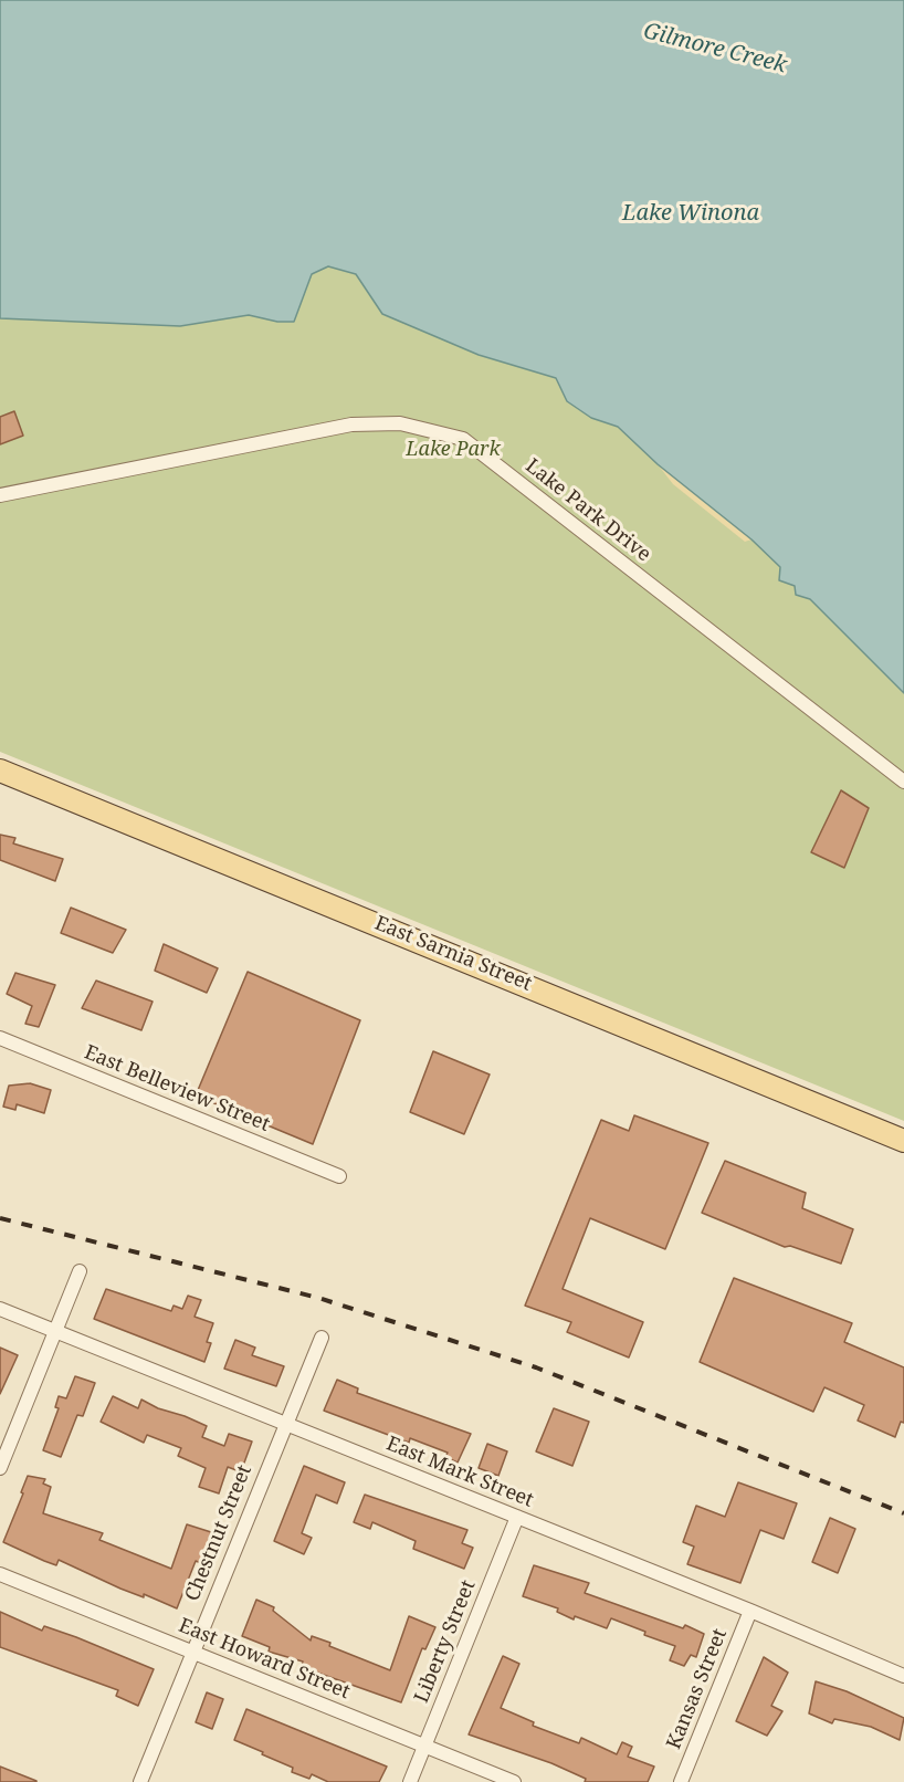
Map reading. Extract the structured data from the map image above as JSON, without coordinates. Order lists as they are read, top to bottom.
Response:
{
  "streets": {
    "main road": ["East Sarnia Street"],
    "street": [
      "Lake Park Drive",
      "East Belleview Street",
      "East Mark Street",
      "Chestnut Street",
      "Liberty Street",
      "East Howard Street",
      "Kansas Street"
    ]
  },
  "crossings": [
    ["East Mark Street", "Chestnut Street"],
    ["East Mark Street", "Liberty Street"],
    ["East Mark Street", "Kansas Street"],
    ["Chestnut Street", "East Howard Street"],
    ["Liberty Street", "East Howard Street"]
  ],
  "water": ["Gilmore Creek", "Lake Winona"],
  "parks": ["Lake Park"]
}
